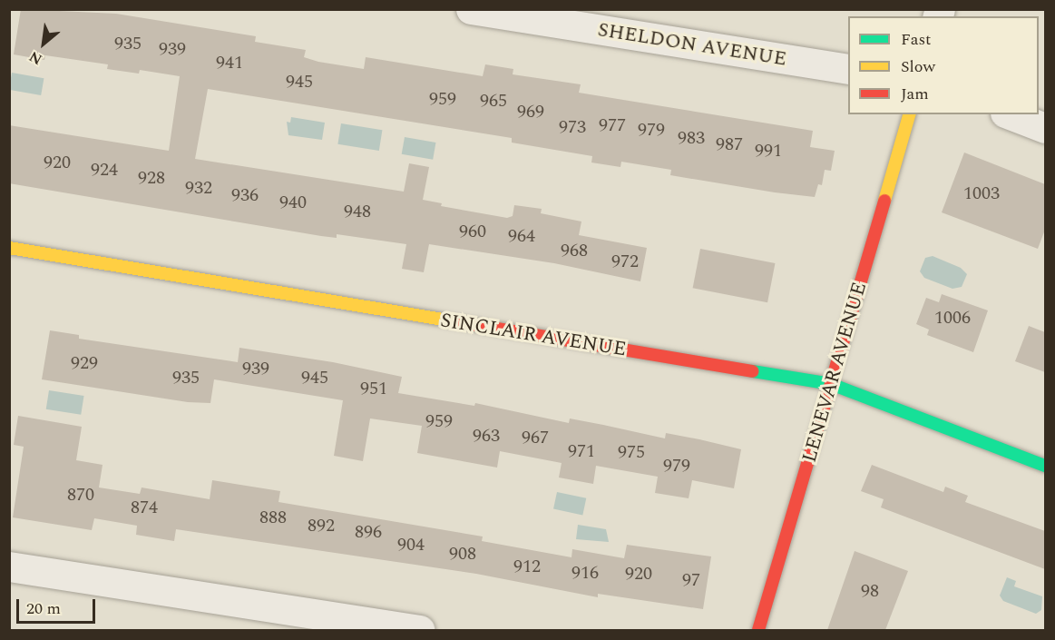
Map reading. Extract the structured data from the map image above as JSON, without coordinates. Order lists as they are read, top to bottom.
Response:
{
  "streets": {
    "street": ["SHELDON AVENUE", "SINCLAIR AVENUE", "LENEVAR AVENUE"]
  },
  "crossings": [
    ["SINCLAIR AVENUE", "LENEVAR AVENUE"]
  ],
  "house_numbers": [
    "935",
    "939",
    "941",
    "945",
    "959",
    "965",
    "969",
    "977",
    "973",
    "979",
    "983",
    "987",
    "991",
    "920",
    "924",
    "928",
    "932",
    "1003",
    "936",
    "940",
    "948",
    "960",
    "964",
    "968",
    "972",
    "1006",
    "929",
    "939",
    "935",
    "945",
    "951",
    "959",
    "963",
    "967",
    "971",
    "975",
    "979",
    "870",
    "874",
    "888",
    "892",
    "896",
    "904",
    "908",
    "912",
    "916",
    "920",
    "97",
    "98"
  ],
  "legend": ["Fast", "Slow", "Jam"],
  "scale_bar": "20 m",
  "north": "bottom left"
}
